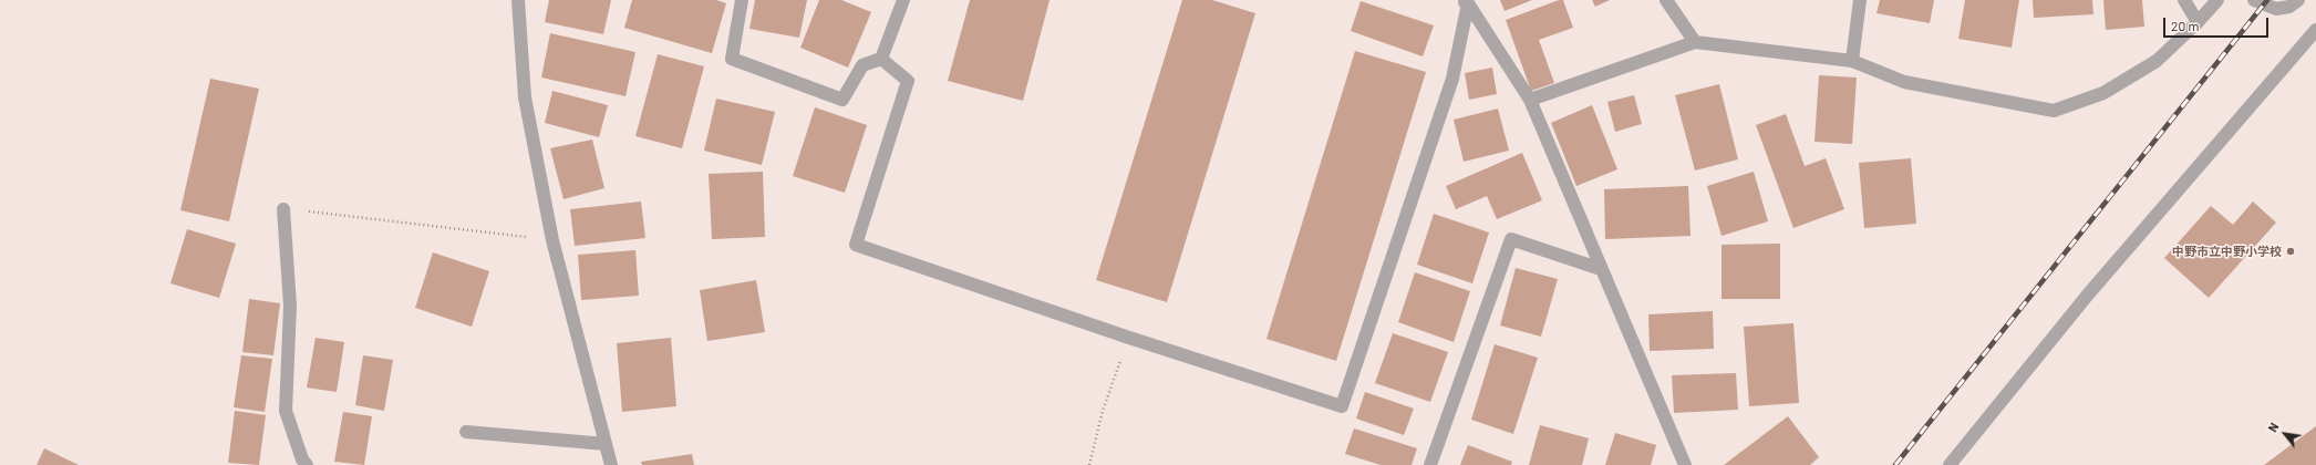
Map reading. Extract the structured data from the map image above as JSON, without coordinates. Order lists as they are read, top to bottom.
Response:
{
  "places": ["中野市立中野小学校"],
  "scale_bar": "20 m",
  "north": "top left"
}
